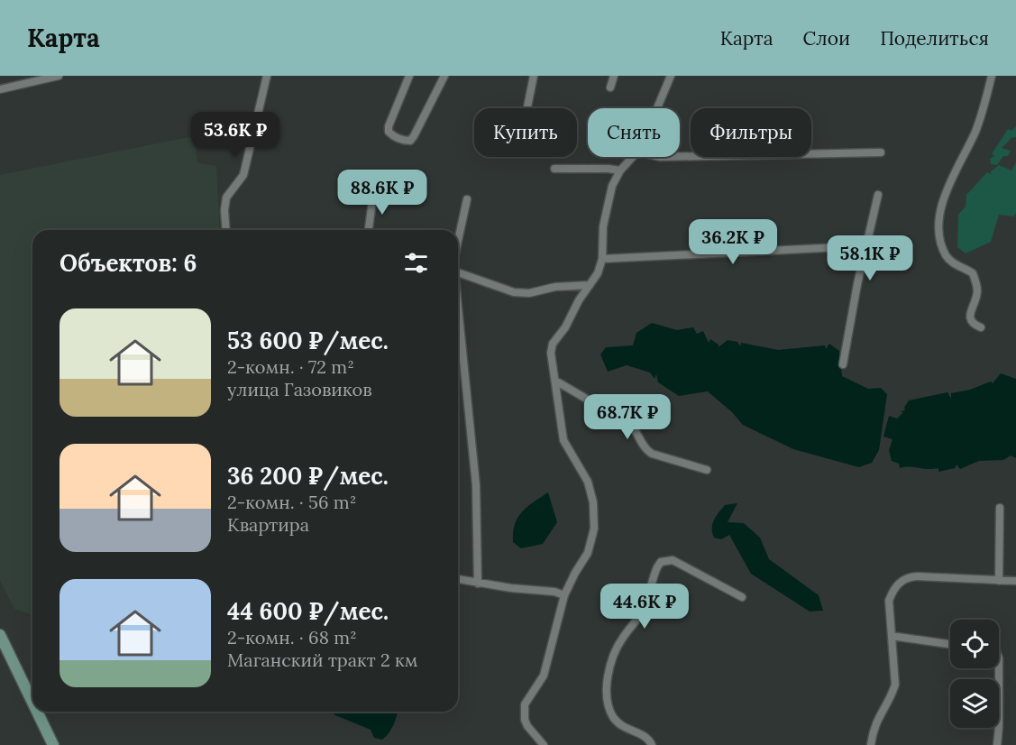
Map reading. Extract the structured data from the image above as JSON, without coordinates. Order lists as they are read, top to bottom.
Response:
{
  "page": {
    "header": "Карта",
    "nav": ["Карта", "Слои", "Поделиться"],
    "chip": ["Купить", "Снять", "Фильтры"],
    "price": [
      "53.6K ₽",
      "88.6K ₽",
      "36.2K ₽",
      "58.1K ₽",
      "68.7K ₽",
      "44.6K ₽"
    ],
    "heading": "Объектов: 6",
    "list": [
      {
        "name": "53 600 ₽/мес.",
        "note": "2-комн. · 72 m² · улица Газовиков"
      },
      {
        "name": "36 200 ₽/мес.",
        "note": "2-комн. · 56 m² · Квартира"
      },
      {
        "name": "44 600 ₽/мес.",
        "note": "2-комн. · 68 m² · Маганский тракт 2 км"
      }
    ]
  }
}
